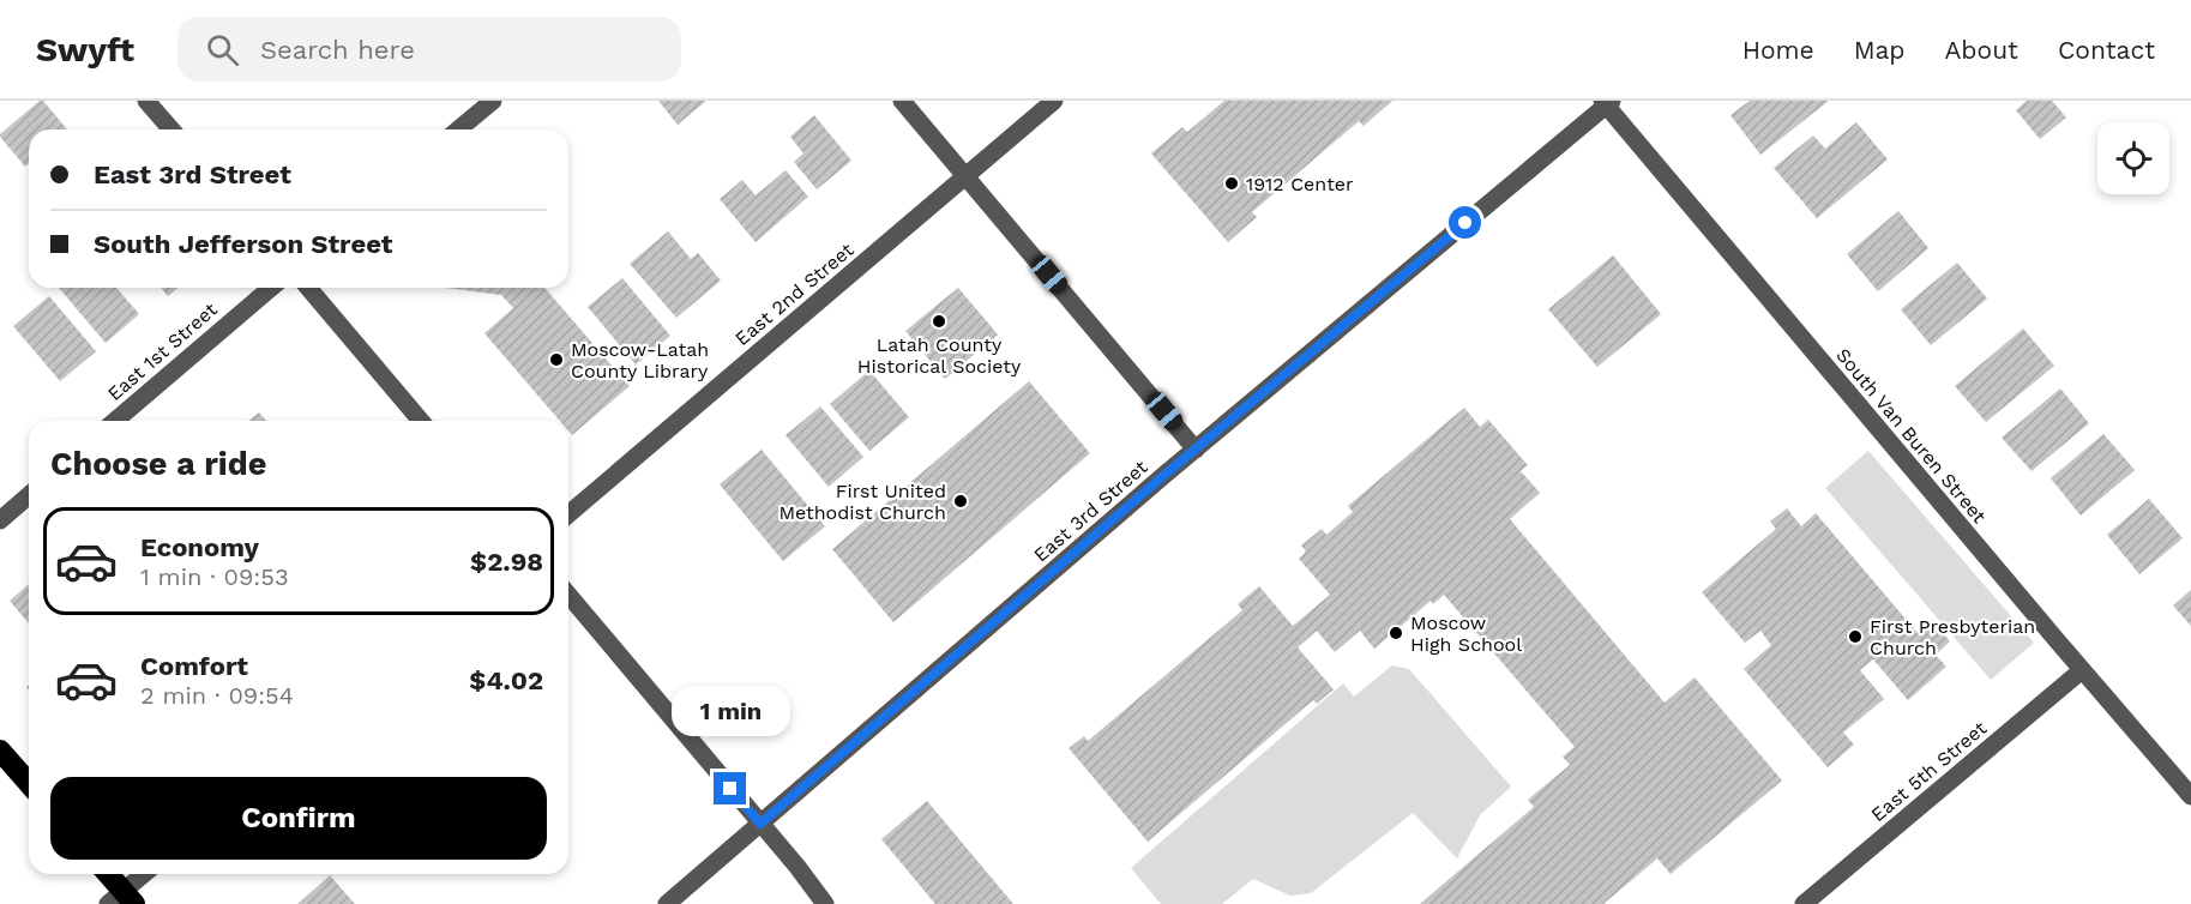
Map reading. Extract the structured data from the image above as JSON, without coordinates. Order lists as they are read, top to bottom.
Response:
{
  "streets": {
    "street": [
      "East 2nd Street",
      "East 1st Street",
      "South Van Buren Street",
      "East 3rd Street",
      "East 5th Street"
    ]
  },
  "crossings": [
    ["South Van Buren Street", "East 3rd Street"],
    ["South Van Buren Street", "East 5th Street"]
  ],
  "places": [
    "1912 Center",
    "Latah County Historical Society",
    "Moscow-Latah County Library",
    "First United Methodist Church",
    "Moscow High School",
    "First Presbyterian Church"
  ],
  "page": {
    "header": "Swyft",
    "search": "Search here",
    "nav": [
      "Home",
      "Map",
      "About",
      "Contact"
    ],
    "banner": ["East 3rd Street", "South Jefferson Street"],
    "heading": "Choose a ride",
    "list": [
      {
        "name": "Economy",
        "note": "1 min · 09:53",
        "value": "$2.98"
      },
      {
        "name": "Comfort",
        "note": "2 min · 09:54",
        "value": "$4.02"
      }
    ],
    "bubble": "1 min",
    "buttons": "Confirm"
  }
}
